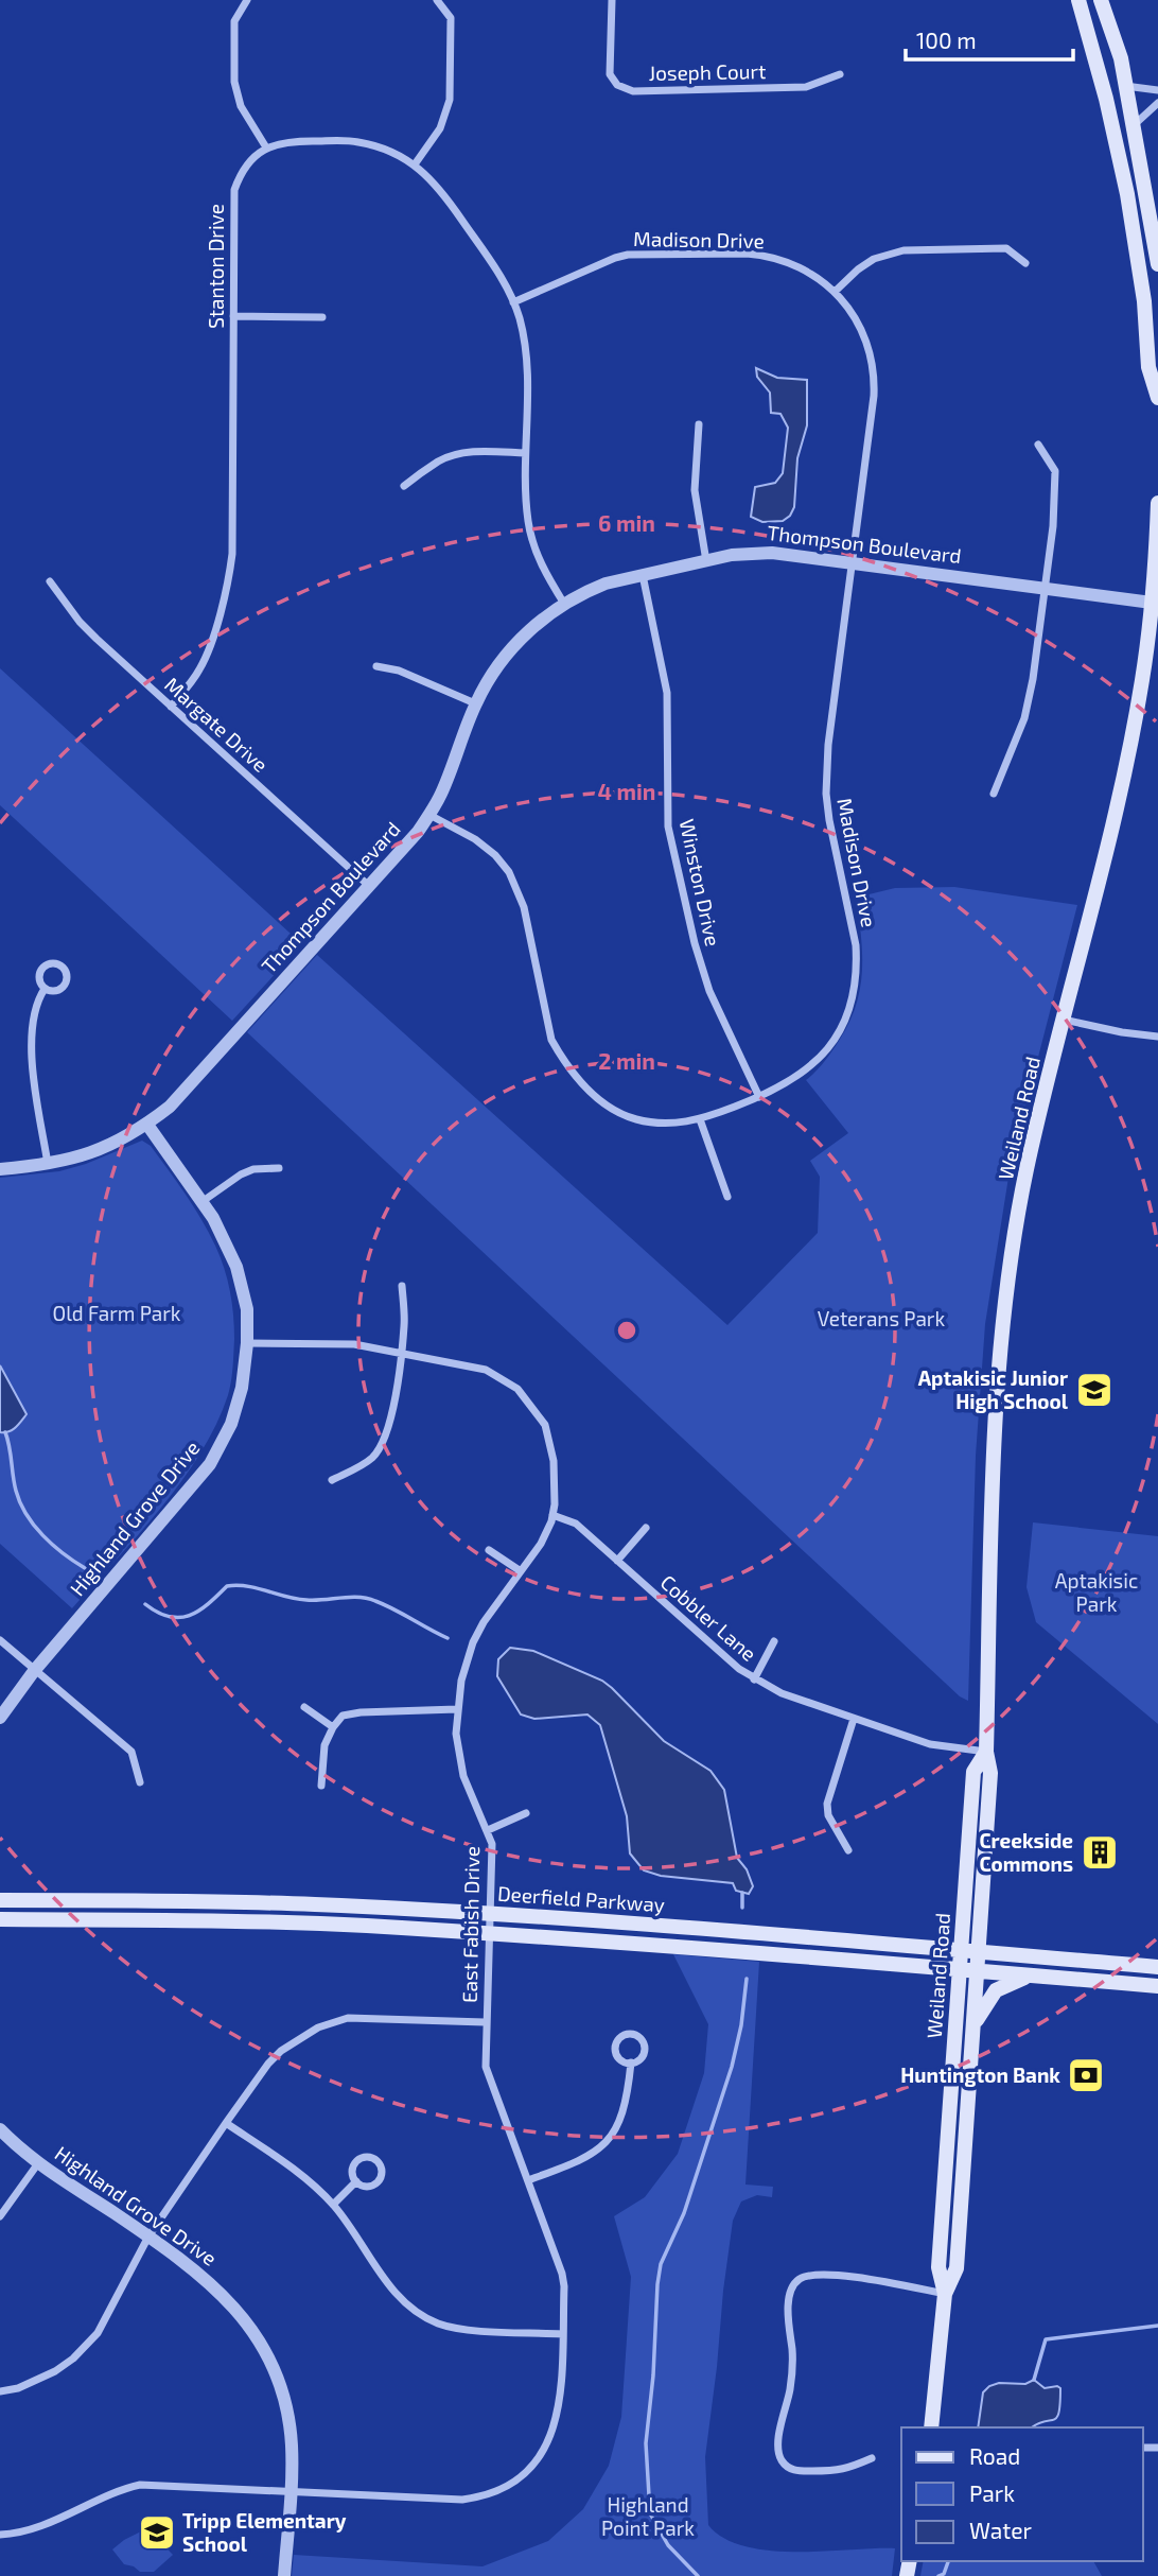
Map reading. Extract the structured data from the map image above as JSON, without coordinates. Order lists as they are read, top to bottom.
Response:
{
  "streets": {
    "main road": ["Weiland Road", "Deerfield Parkway"],
    "street": [
      "Joseph Court",
      "Madison Drive",
      "Stanton Drive",
      "Thompson Boulevard",
      "Margate Drive",
      "Winston Drive",
      "Highland Grove Drive",
      "Cobbler Lane",
      "East Fabish Drive"
    ]
  },
  "crossings": [
    ["Madison Drive", "Thompson Boulevard"],
    ["Madison Drive", "Winston Drive"],
    ["Stanton Drive", "Margate Drive"],
    ["Thompson Boulevard", "Margate Drive"],
    ["Thompson Boulevard", "Winston Drive"],
    ["Thompson Boulevard", "Weiland Road"],
    ["Thompson Boulevard", "Highland Grove Drive"],
    ["Weiland Road", "Cobbler Lane"],
    ["Weiland Road", "Deerfield Parkway"],
    ["Highland Grove Drive", "East Fabish Drive"],
    ["Cobbler Lane", "East Fabish Drive"],
    ["Deerfield Parkway", "East Fabish Drive"]
  ],
  "parks": [
    "Old Farm Park",
    "Veterans Park",
    "Aptakisic Park",
    "Highland Point Park"
  ],
  "places": {
    "school or university": ["Aptakisic Junior High School", "Tripp Elementary School"],
    "building": ["Creekside Commons"],
    "bank": ["Huntington Bank"]
  },
  "legend": ["Road", "Park", "Water"],
  "scale_bar": "100 m",
  "rings": ["6 min", "4 min", "2 min"]
}
